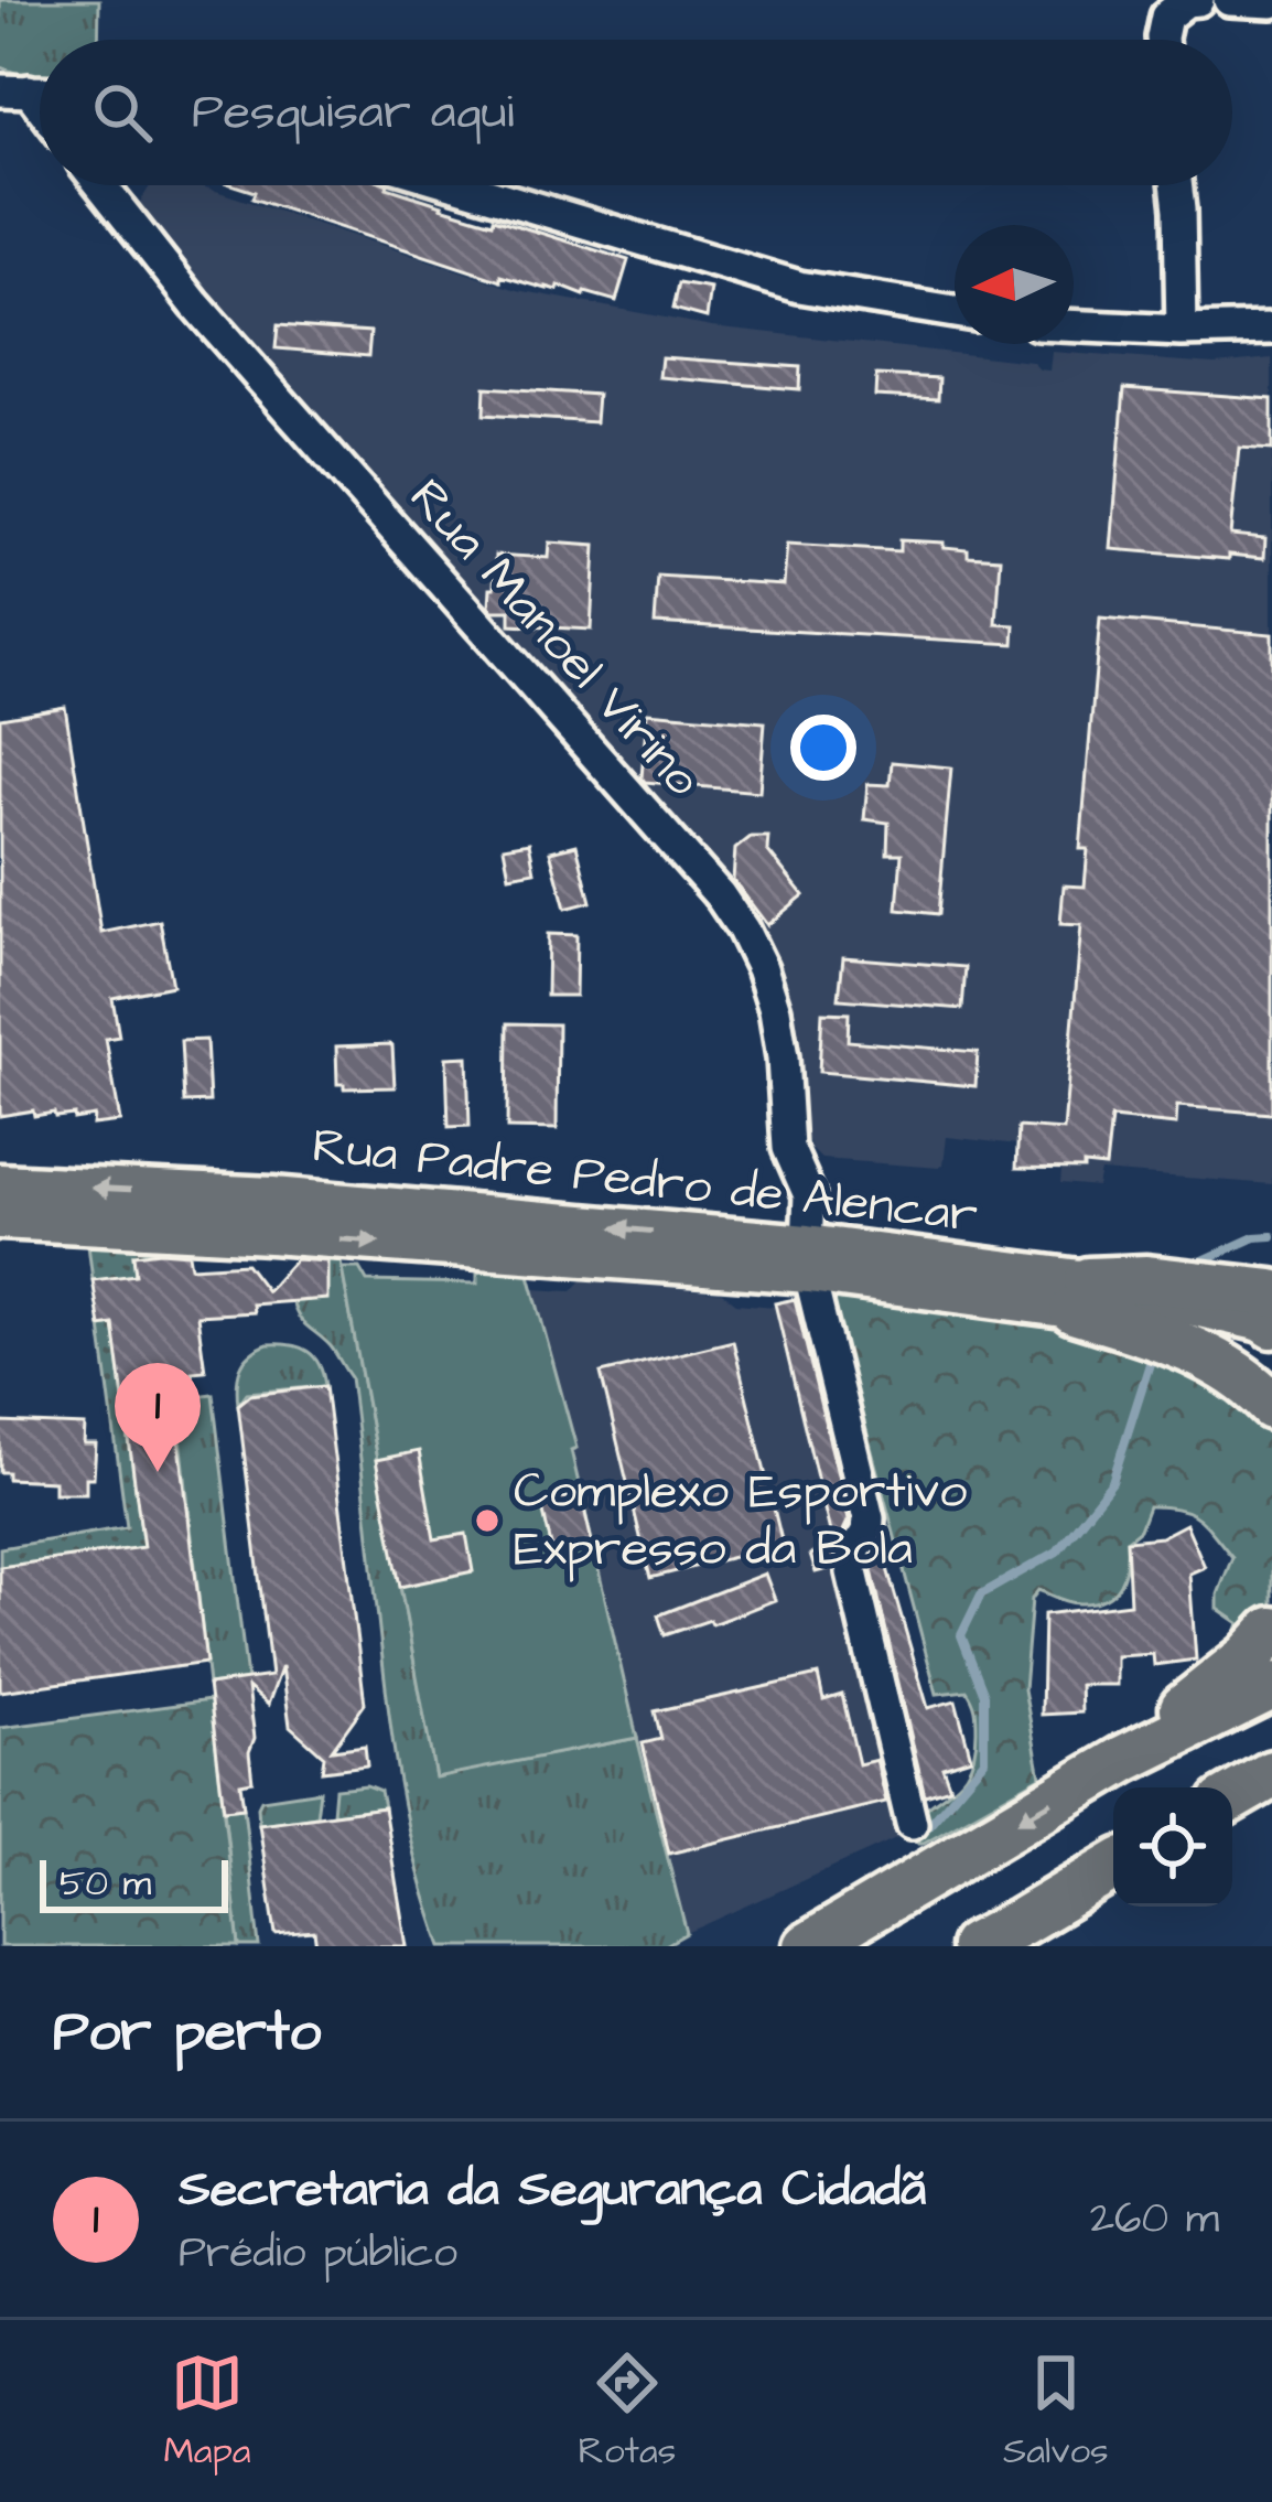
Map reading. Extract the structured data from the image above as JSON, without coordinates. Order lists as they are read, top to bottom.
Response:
{
  "streets": {
    "main road": ["Rua Padre Pedro de Alencar"],
    "street": ["Rua Manoel Virino"]
  },
  "crossings": [
    ["Rua Manoel Virino", "Rua Padre Pedro de Alencar"]
  ],
  "places": ["Complexo Esportivo Expresso da Bola"],
  "scale_bar": "50 m",
  "north": "left",
  "page": {
    "search": "Pesquisar aqui",
    "pins": "1",
    "scale": "50 m",
    "heading": "Por perto",
    "list": [
      {
        "mark": "1",
        "name": "Secretaria da Segurança Cidadã",
        "note": "Prédio público",
        "value": "260 m"
      }
    ],
    "nav": ["Mapa", "Rotas", "Salvos"]
  }
}
